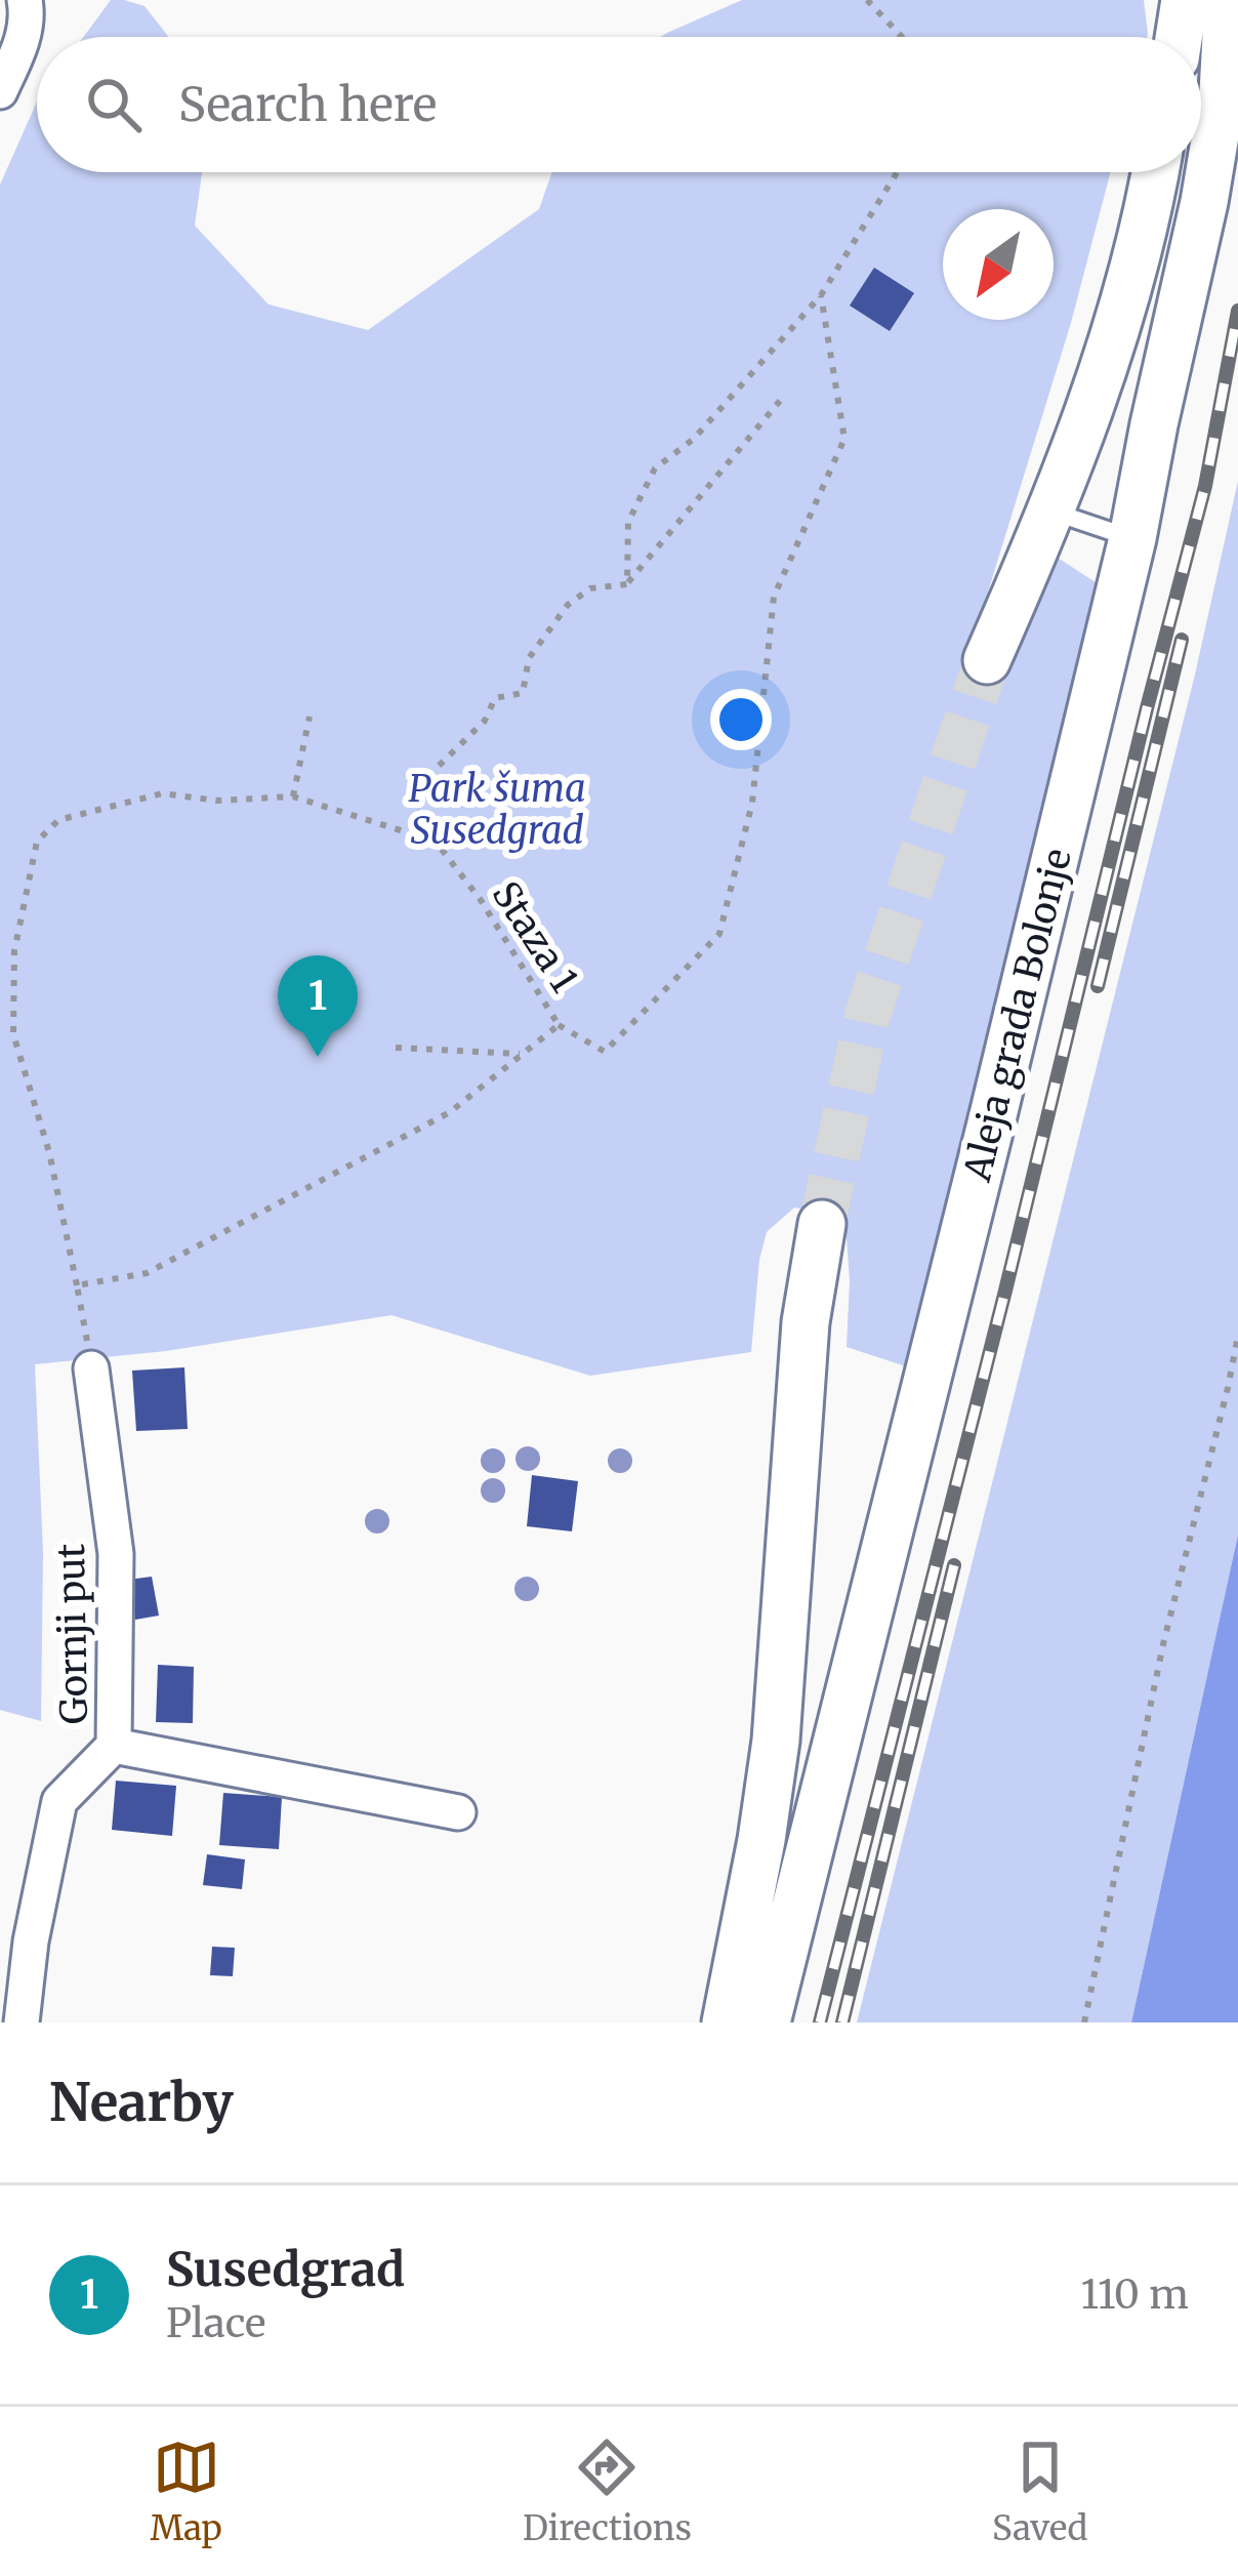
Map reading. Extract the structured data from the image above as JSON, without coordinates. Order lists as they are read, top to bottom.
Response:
{
  "streets": {
    "main road": ["Aleja grada Bolonje"],
    "street": ["Gornji put"],
    "path": ["Staza 1"]
  },
  "parks": ["Park šuma Susedgrad"],
  "north": "bottom left",
  "page": {
    "search": "Search here",
    "pins": "1",
    "heading": "Nearby",
    "list": [
      {
        "mark": "1",
        "name": "Susedgrad",
        "note": "Place",
        "value": "110 m"
      }
    ],
    "nav": ["Map", "Directions", "Saved"]
  }
}
